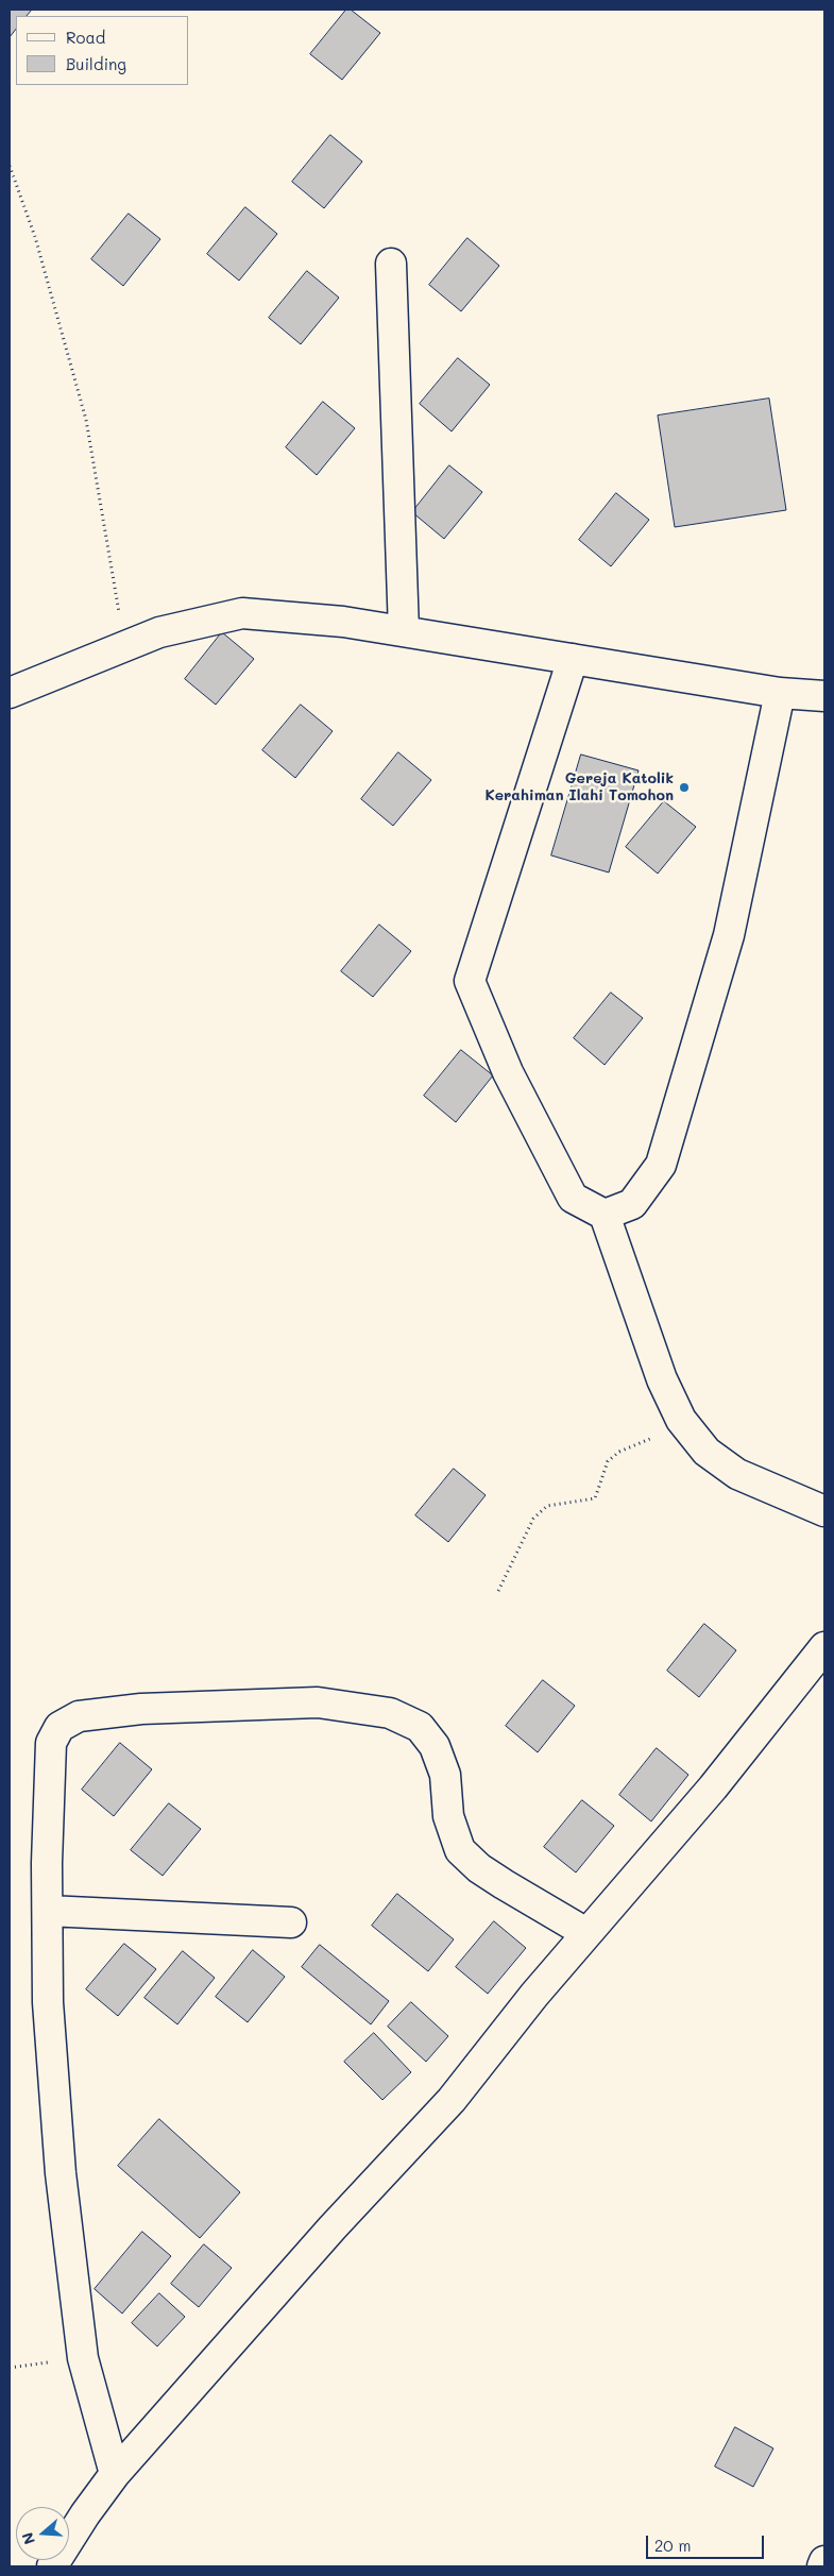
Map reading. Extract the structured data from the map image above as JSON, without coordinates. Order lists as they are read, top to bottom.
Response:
{
  "places": ["Gereja Katolik Kerahiman Ilahi Tomohon"],
  "legend": ["Road", "Building"],
  "scale_bar": "20 m",
  "north": "left"
}
